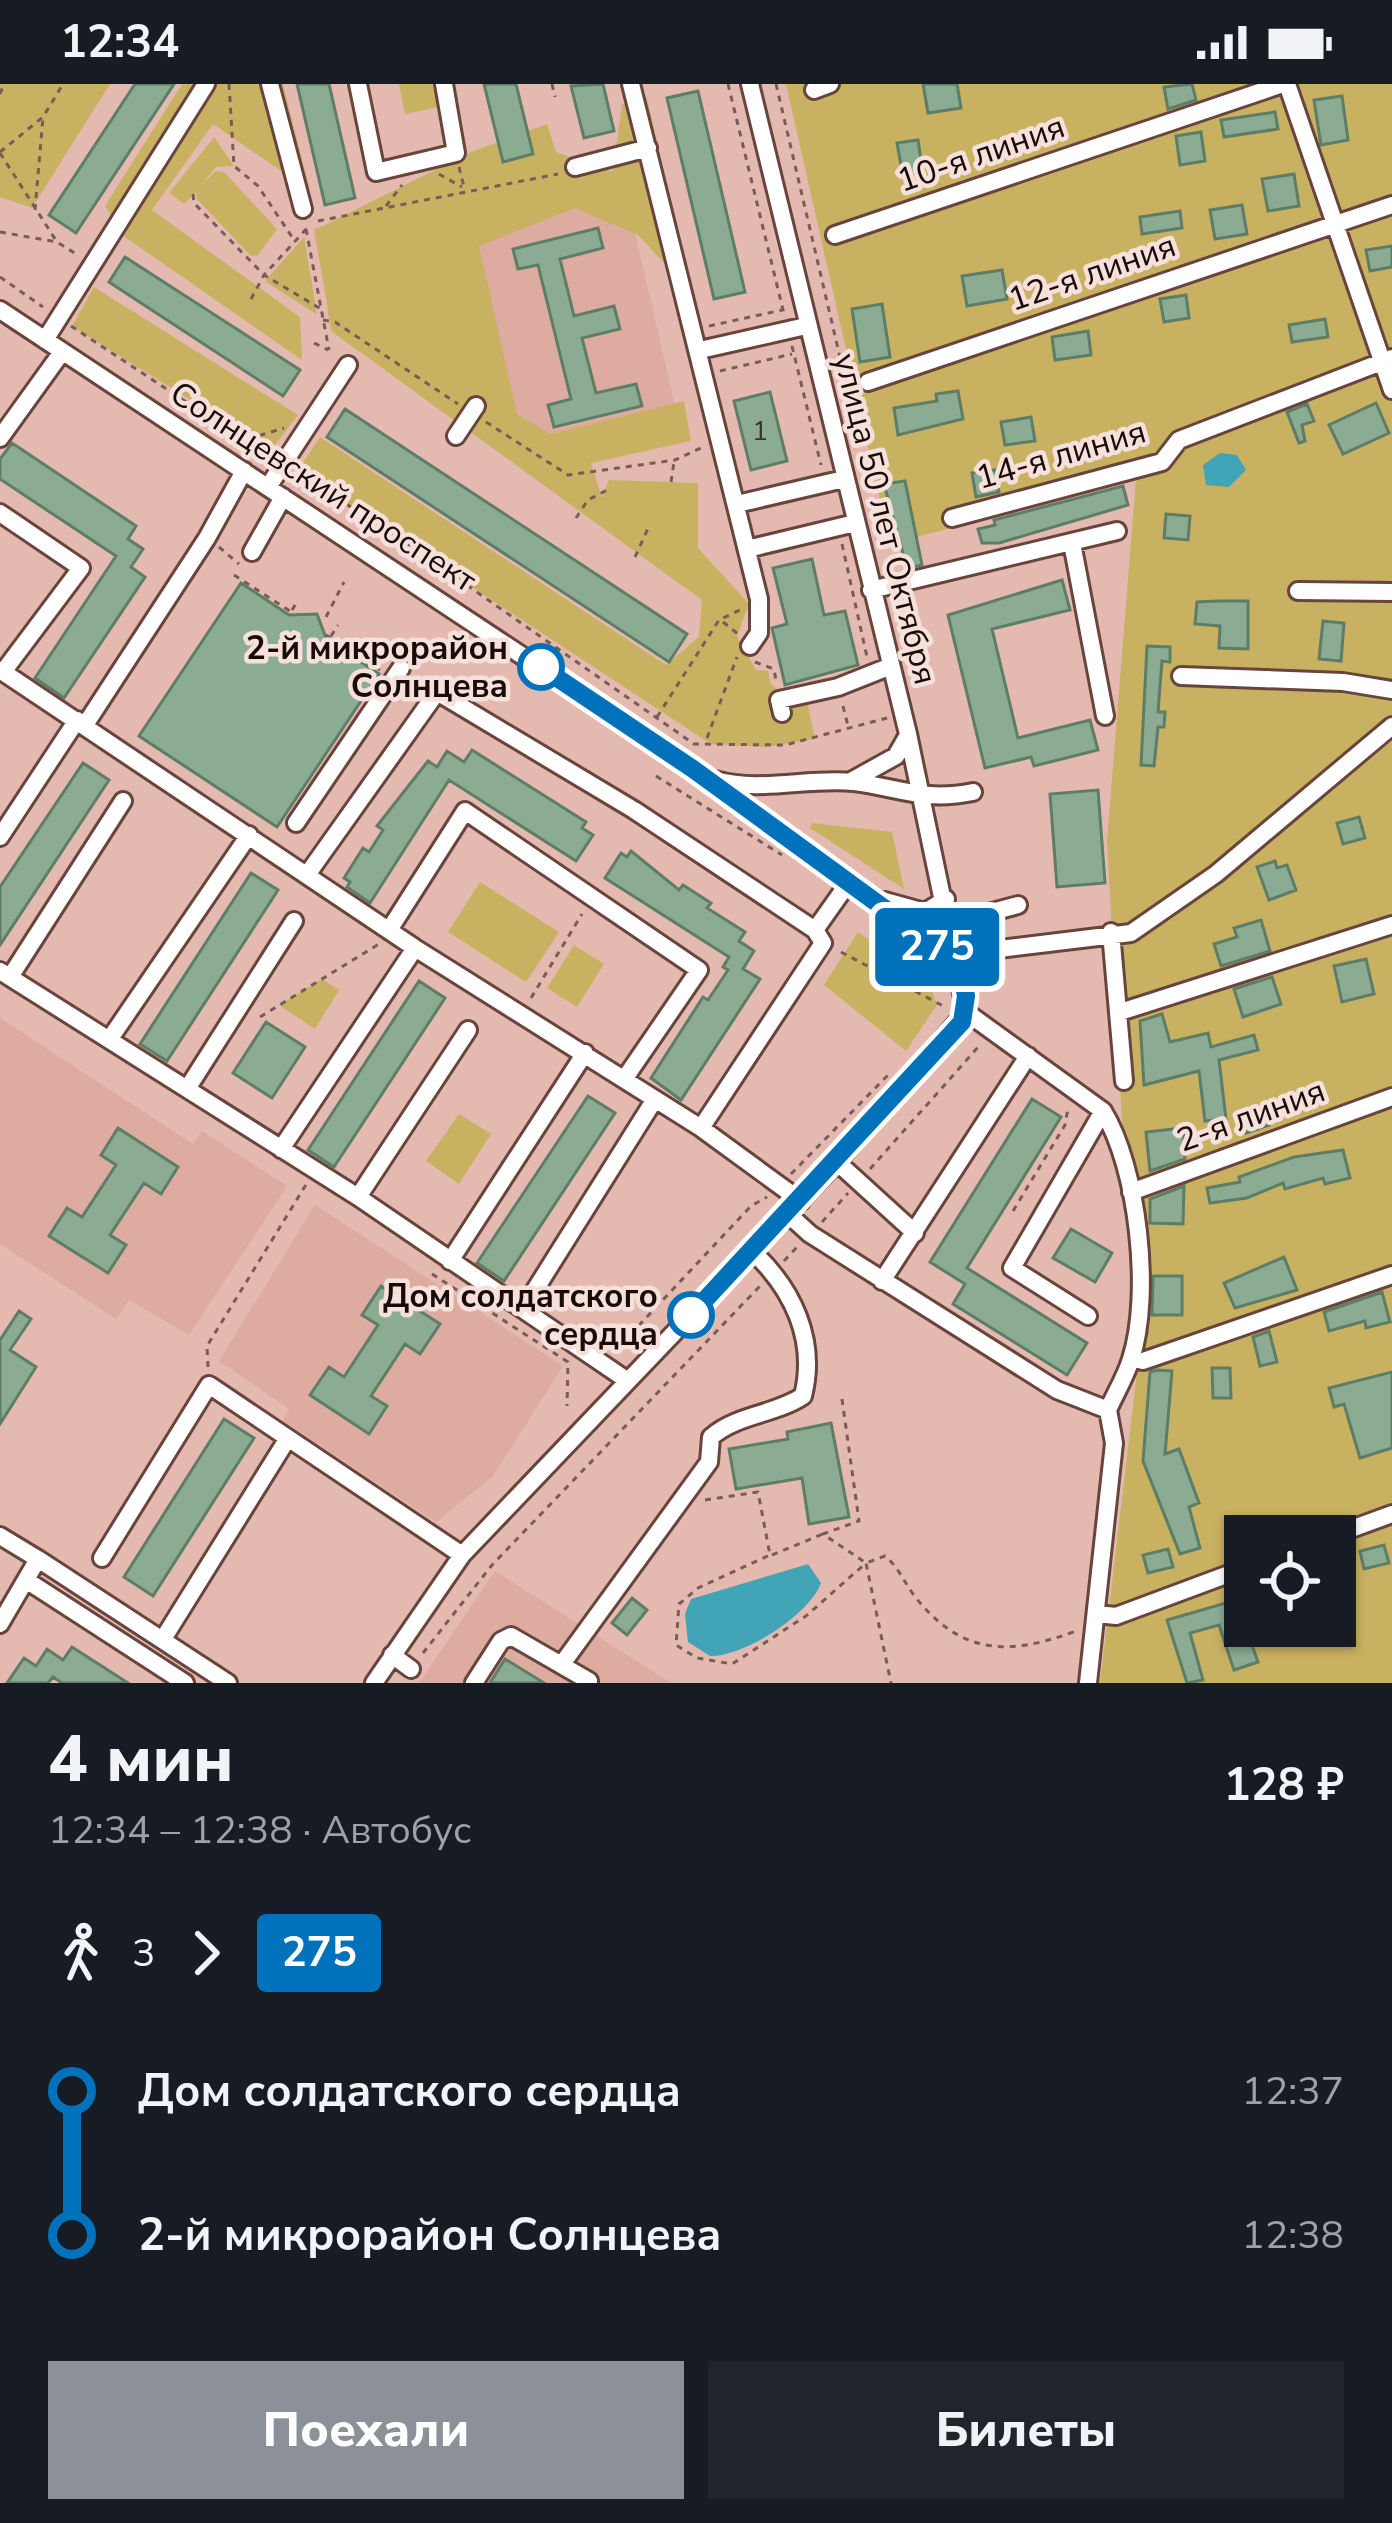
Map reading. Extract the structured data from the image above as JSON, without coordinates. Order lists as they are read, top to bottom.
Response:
{
  "streets": {
    "street": [
      "10-я линия",
      "12-я линия",
      "14-я линия",
      "Солнцевский проспект",
      "улица 50 лет Октября",
      "2-я линия"
    ]
  },
  "crossings": [
    ["Солнцевский проспект", "улица 50 лет Октября"]
  ],
  "places": ["2-й микрорайон Солнцева", "Дом солдатского сердца"],
  "lines": ["bus line 275"],
  "house_numbers": ["1"],
  "page": {
    "status": "12:34",
    "on_map": "275",
    "heading": ["4 мин", "12:34 – 12:38 · Автобус", "128 ₽"],
    "legs": ["3", "275"],
    "list": [
      {
        "name": "Дом солдатского сердца",
        "value": "12:37"
      },
      {
        "name": "2-й микрорайон Солнцева",
        "value": "12:38"
      }
    ],
    "buttons": ["Поехали", "Билеты"]
  }
}
